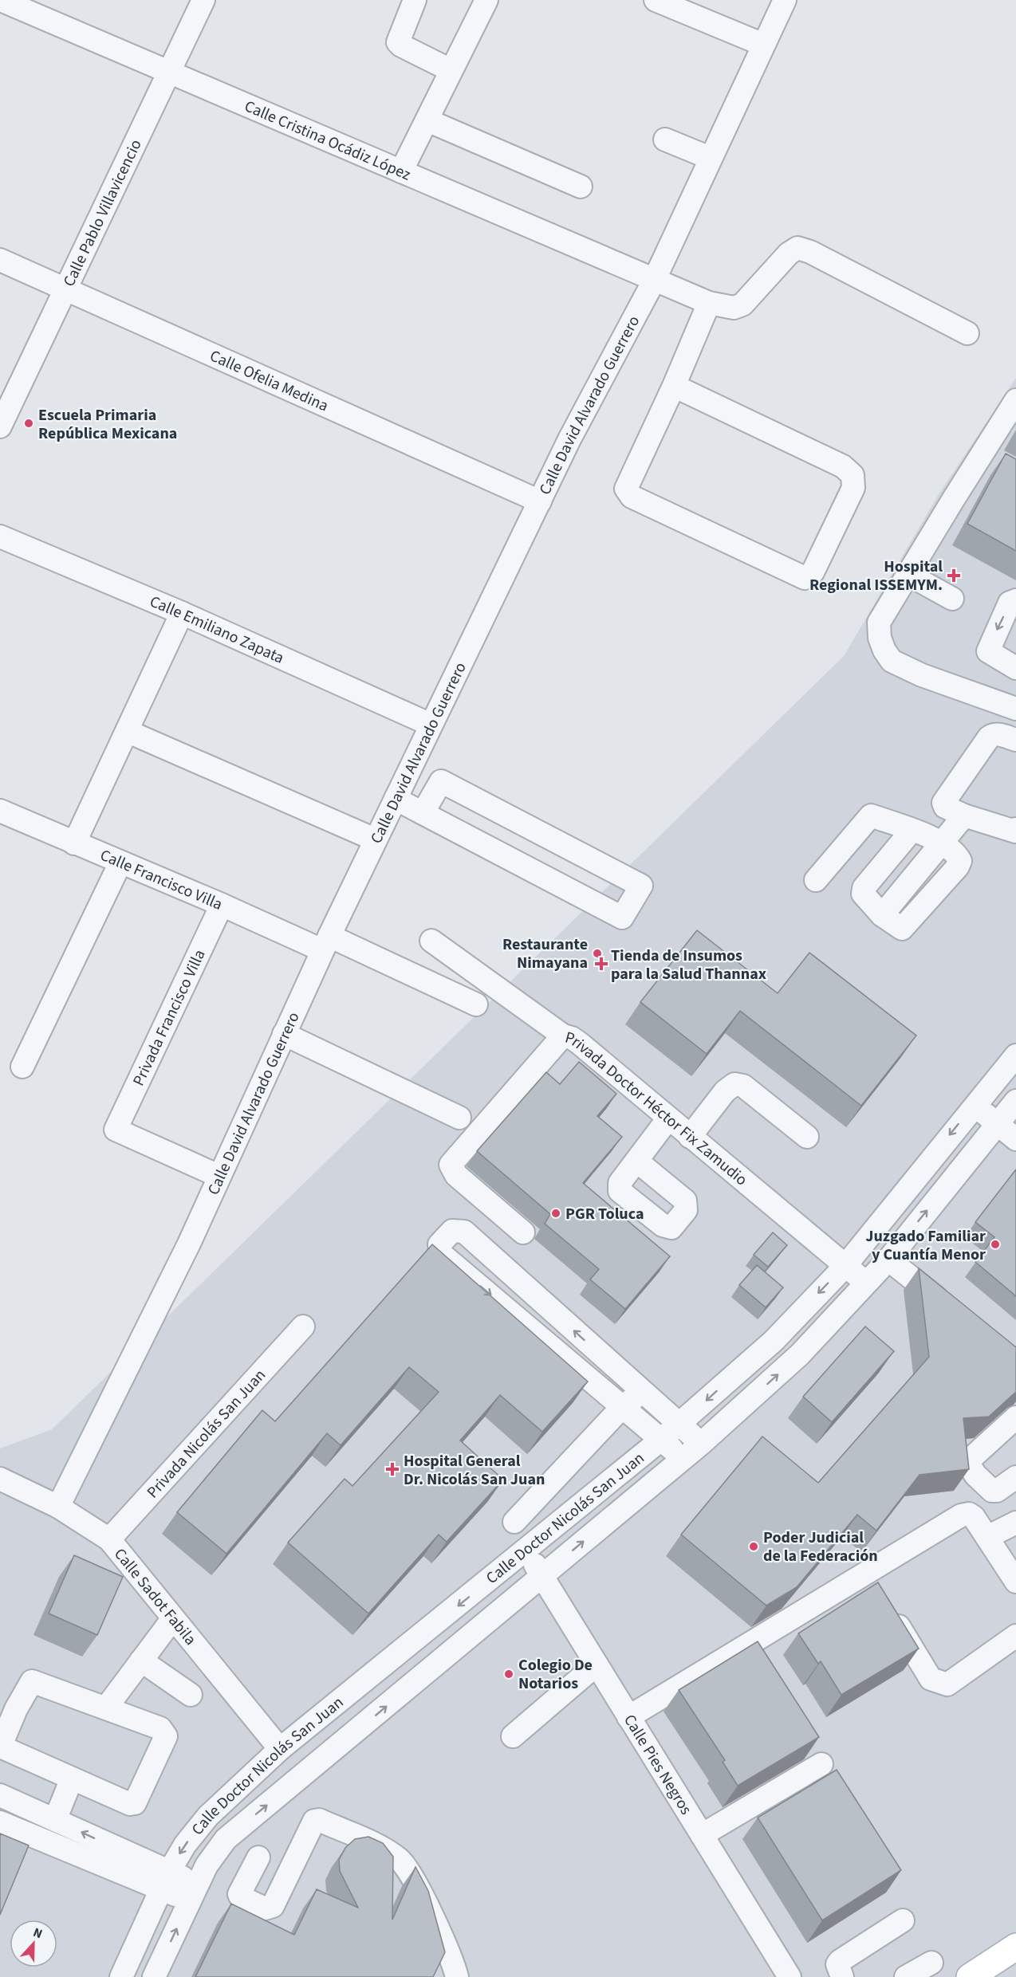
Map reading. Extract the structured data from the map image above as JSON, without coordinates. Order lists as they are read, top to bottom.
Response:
{
  "streets": {
    "street": [
      "Calle Cristina Ocádiz López",
      "Calle Pablo Villavicencio",
      "Calle Ofelia Medina",
      "Calle David Alvarado Guerrero",
      "Calle Emiliano Zapata",
      "Calle Francisco Villa",
      "Privada Francisco Villa",
      "Privada Doctor Héctor Fix Zamudio",
      "Privada Nicolás San Juan",
      "Calle Doctor Nicolás San Juan",
      "Calle Sadot Fabila",
      "Calle Pies Negros"
    ]
  },
  "crossings": [
    ["Calle Cristina Ocádiz López", "Calle Pablo Villavicencio"],
    ["Calle Cristina Ocádiz López", "Calle David Alvarado Guerrero"],
    ["Calle Pablo Villavicencio", "Calle Ofelia Medina"],
    ["Calle Ofelia Medina", "Calle David Alvarado Guerrero"],
    ["Calle David Alvarado Guerrero", "Calle Emiliano Zapata"],
    ["Calle David Alvarado Guerrero", "Calle Francisco Villa"],
    ["Calle David Alvarado Guerrero", "Privada Francisco Villa"],
    ["Calle David Alvarado Guerrero", "Calle Sadot Fabila"],
    ["Calle Francisco Villa", "Privada Francisco Villa"],
    ["Privada Doctor Héctor Fix Zamudio", "Calle Doctor Nicolás San Juan"],
    ["Privada Nicolás San Juan", "Calle Sadot Fabila"],
    ["Calle Doctor Nicolás San Juan", "Calle Sadot Fabila"],
    ["Calle Doctor Nicolás San Juan", "Calle Pies Negros"]
  ],
  "places": {
    "other": [
      "Escuela Primaria República Mexicana",
      "Restaurante Nimayana",
      "PGR Toluca",
      "Juzgado Familiar y Cuantía Menor",
      "Poder Judicial de la Federación",
      "Colegio De Notarios"
    ],
    "health": ["Hospital Regional ISSEMYM.", "Tienda de Insumos para la Salud Thannax", "Hospital General Dr. Nicolás San Juan"]
  },
  "north": "top"
}
